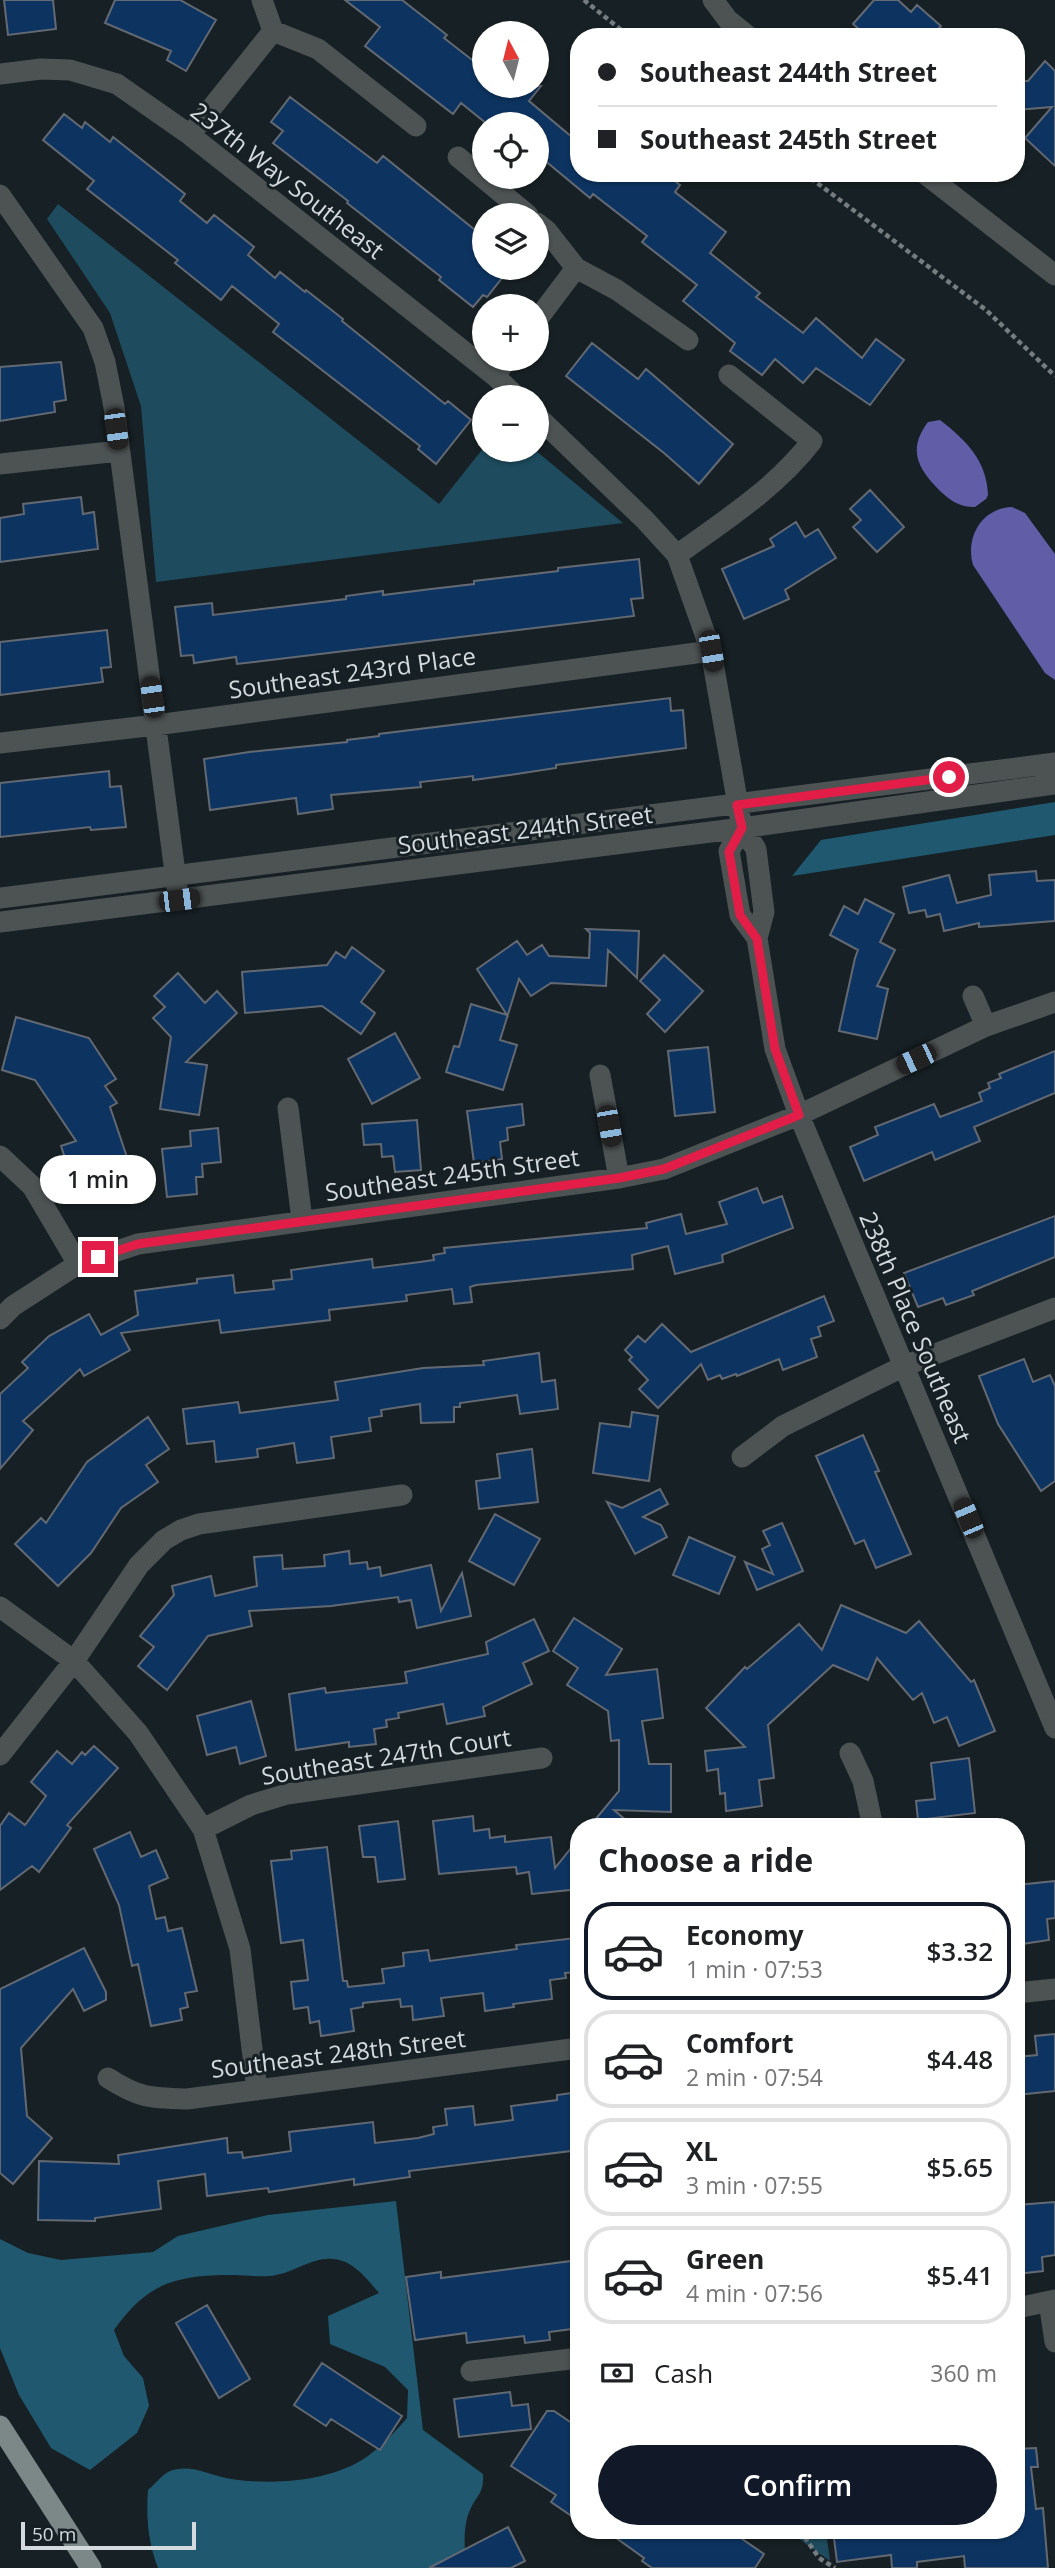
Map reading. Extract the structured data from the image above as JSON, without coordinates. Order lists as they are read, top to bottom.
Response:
{
  "streets": {
    "street": [
      "237th Way Southeast",
      "Southeast 243rd Place",
      "Southeast 244th Street",
      "Southeast 245th Street",
      "238th Place Southeast",
      "Southeast 247th Court",
      "Southeast 248th Street"
    ]
  },
  "crossings": [
    ["Southeast 244th Street", "238th Place Southeast"],
    ["Southeast 245th Street", "238th Place Southeast"]
  ],
  "scale_bar": "50 m",
  "north": "top",
  "page": {
    "map_buttons": ["+", "−"],
    "banner": ["Southeast 244th Street", "Southeast 245th Street"],
    "bubble": "1 min",
    "heading": "Choose a ride",
    "list": [
      {
        "name": "Economy",
        "note": "1 min · 07:53",
        "value": "$3.32"
      },
      {
        "name": "Comfort",
        "note": "2 min · 07:54",
        "value": "$4.48"
      },
      {
        "name": "XL",
        "note": "3 min · 07:55",
        "value": "$5.65"
      },
      {
        "name": "Green",
        "note": "4 min · 07:56",
        "value": "$5.41"
      }
    ],
    "pay": ["Cash", "360 m"],
    "buttons": "Confirm",
    "scale": "50 m"
  }
}
